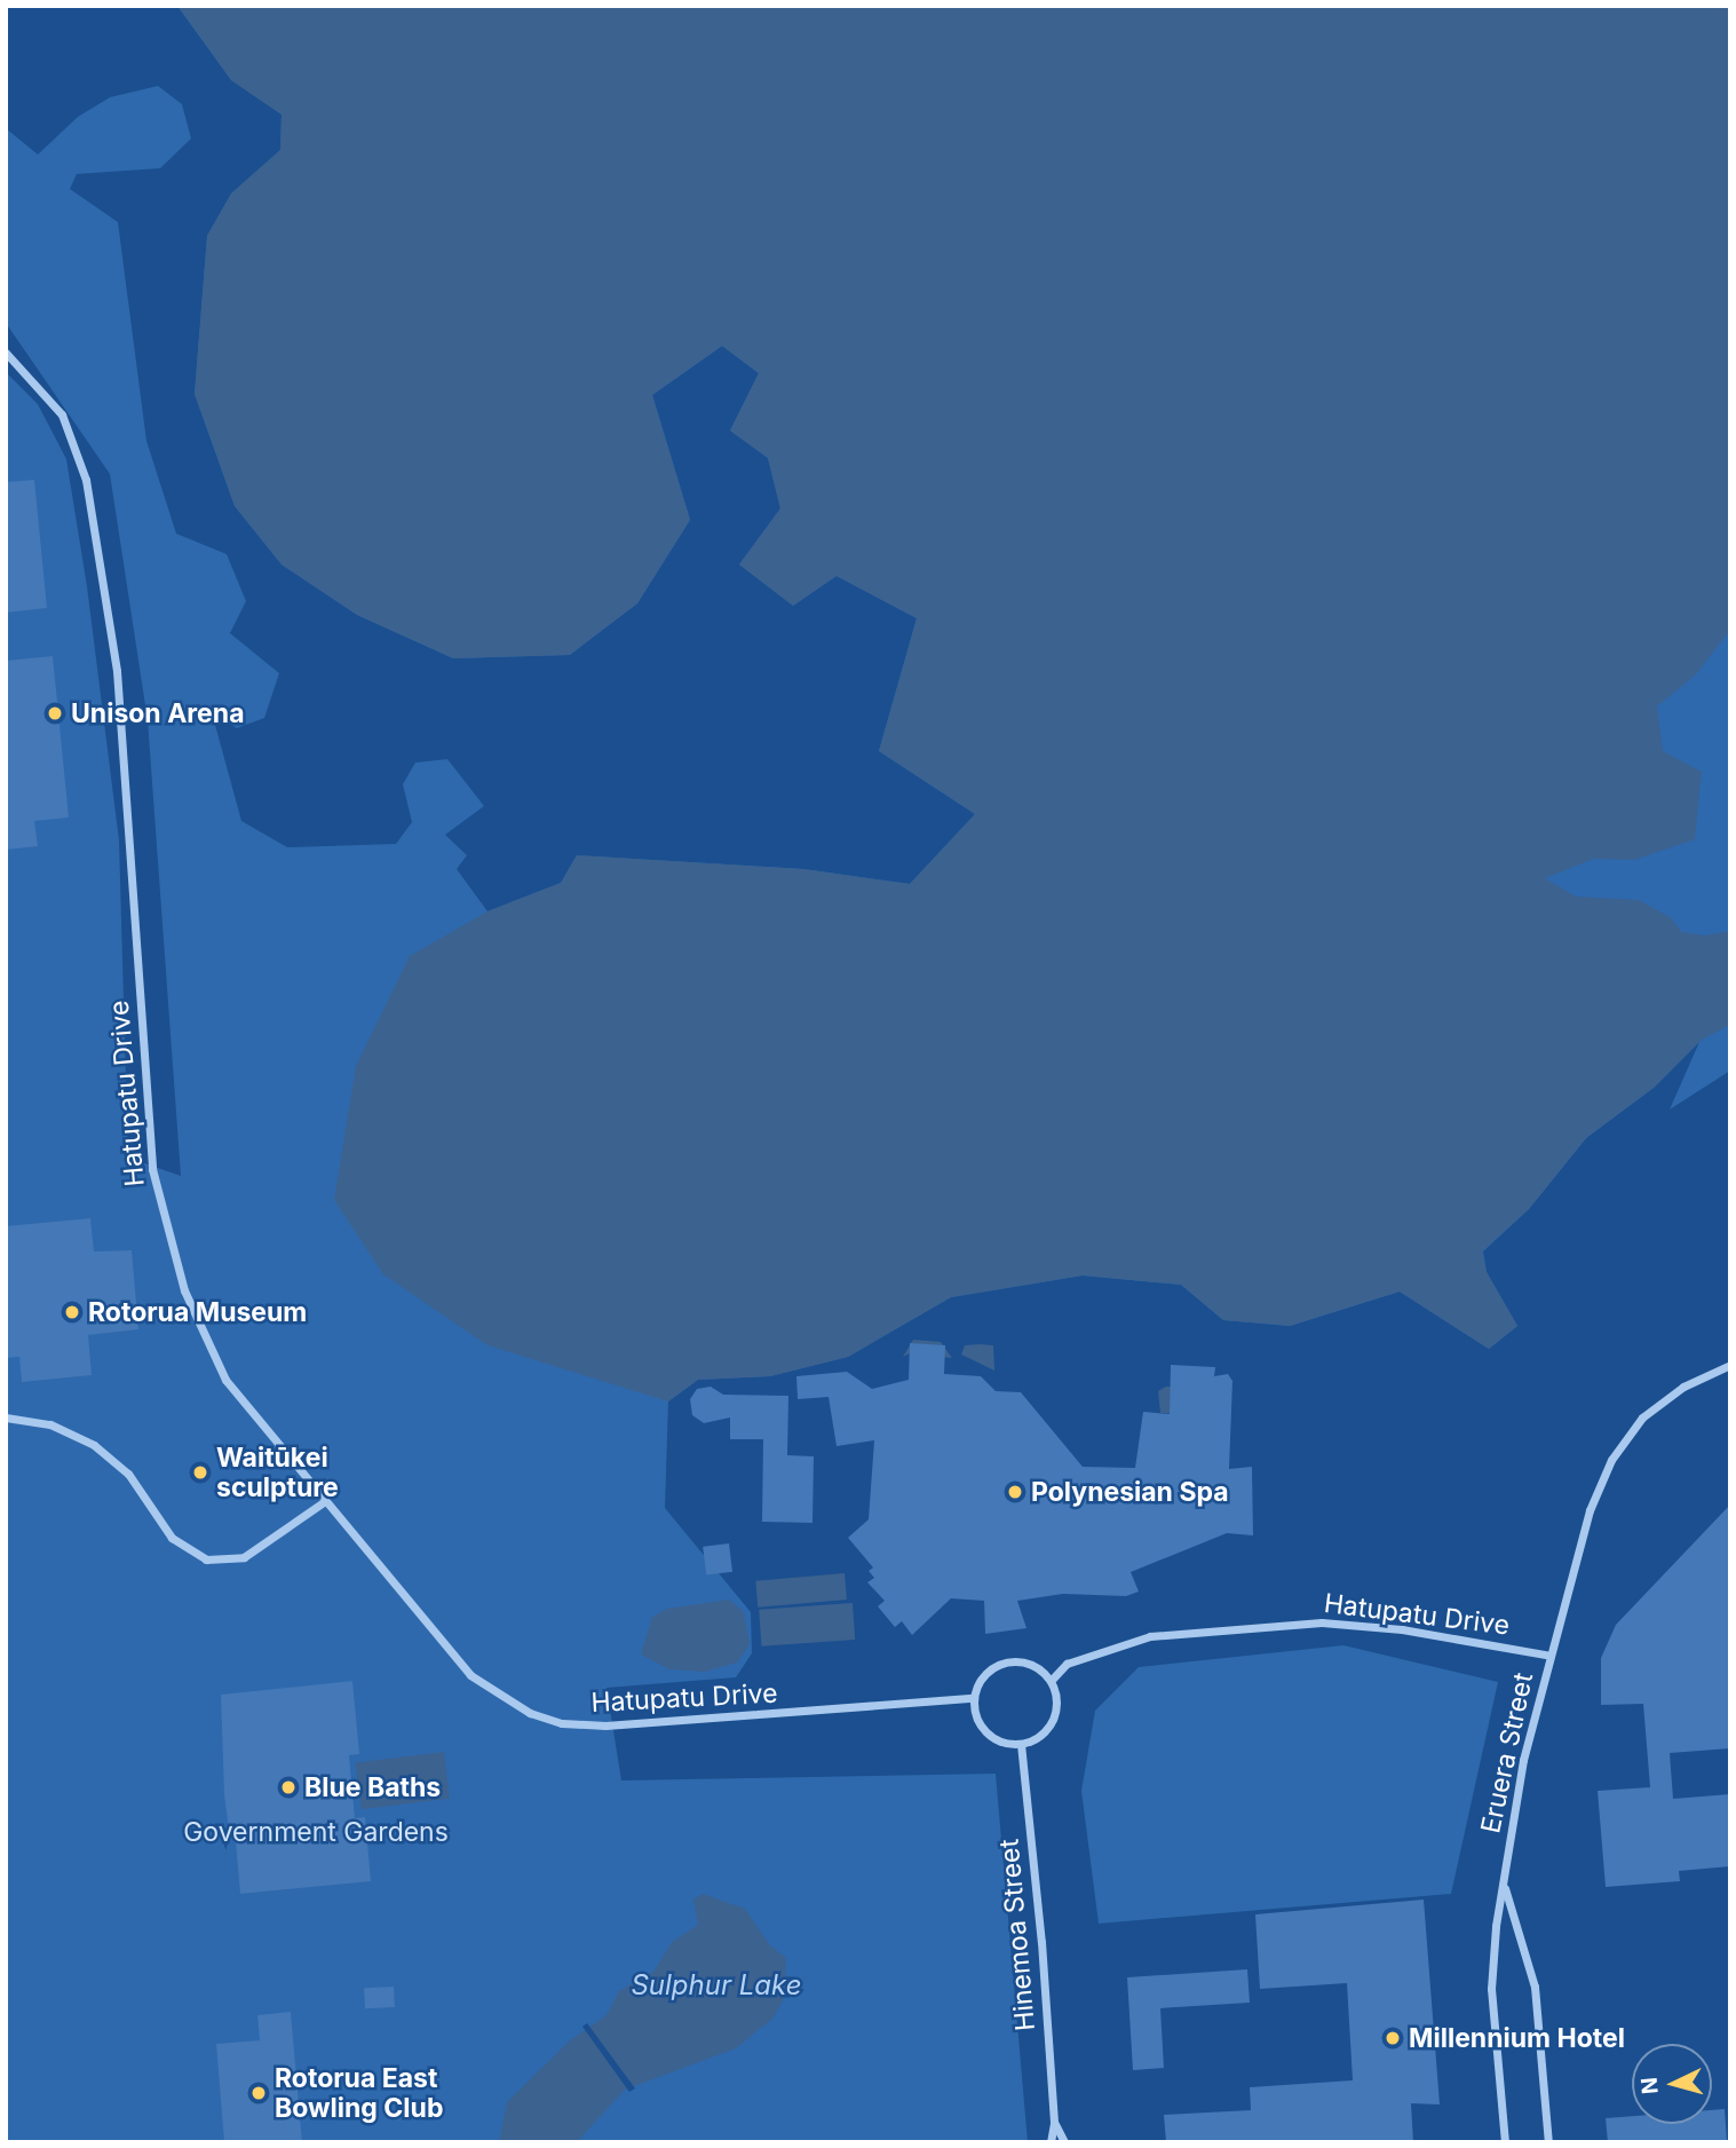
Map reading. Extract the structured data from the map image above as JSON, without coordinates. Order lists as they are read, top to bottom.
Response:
{
  "streets": {
    "street": ["Hatupatu Drive", "Eruera Street", "Hinemoa Street"]
  },
  "crossings": [
    ["Hatupatu Drive", "Eruera Street"],
    ["Hatupatu Drive", "Hinemoa Street"]
  ],
  "water": ["Sulphur Lake"],
  "parks": ["Government Gardens"],
  "places": [
    "Unison Arena",
    "Rotorua Museum",
    "Waitūkei sculpture",
    "Polynesian Spa",
    "Blue Baths",
    "Millennium Hotel",
    "Rotorua East Bowling Club"
  ],
  "north": "left"
}
